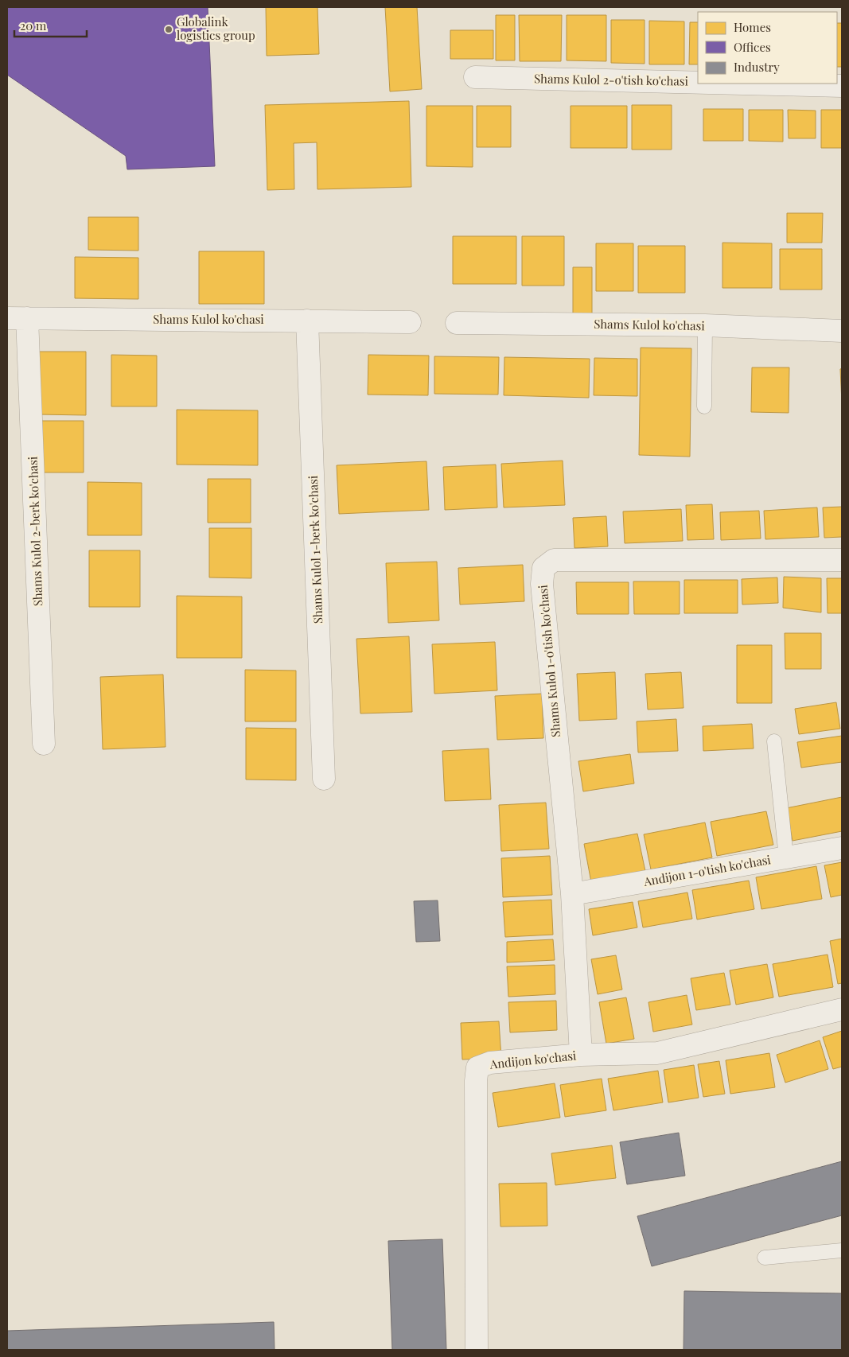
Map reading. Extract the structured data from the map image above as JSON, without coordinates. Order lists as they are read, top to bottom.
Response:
{
  "streets": {
    "street": [
      "Shams Kulol 2-o'tish ko'chasi",
      "Shams Kulol ko'chasi",
      "Shams Kulol 2-berk ko'chasi",
      "Shams Kulol 1-berk ko'chasi",
      "Shams Kulol 1-o'tish ko'chasi",
      "Andijon 1-o'tish ko'chasi",
      "Andijon ko'chasi"
    ]
  },
  "crossings": [
    ["Shams Kulol ko'chasi", "Shams Kulol 2-berk ko'chasi"],
    ["Shams Kulol ko'chasi", "Shams Kulol 1-berk ko'chasi"],
    ["Shams Kulol 1-o'tish ko'chasi", "Andijon 1-o'tish ko'chasi"],
    ["Shams Kulol 1-o'tish ko'chasi", "Andijon ko'chasi"]
  ],
  "places": ["Globalink logistics group"],
  "legend": ["Homes", "Offices", "Industry"],
  "scale_bar": "20 m"
}
